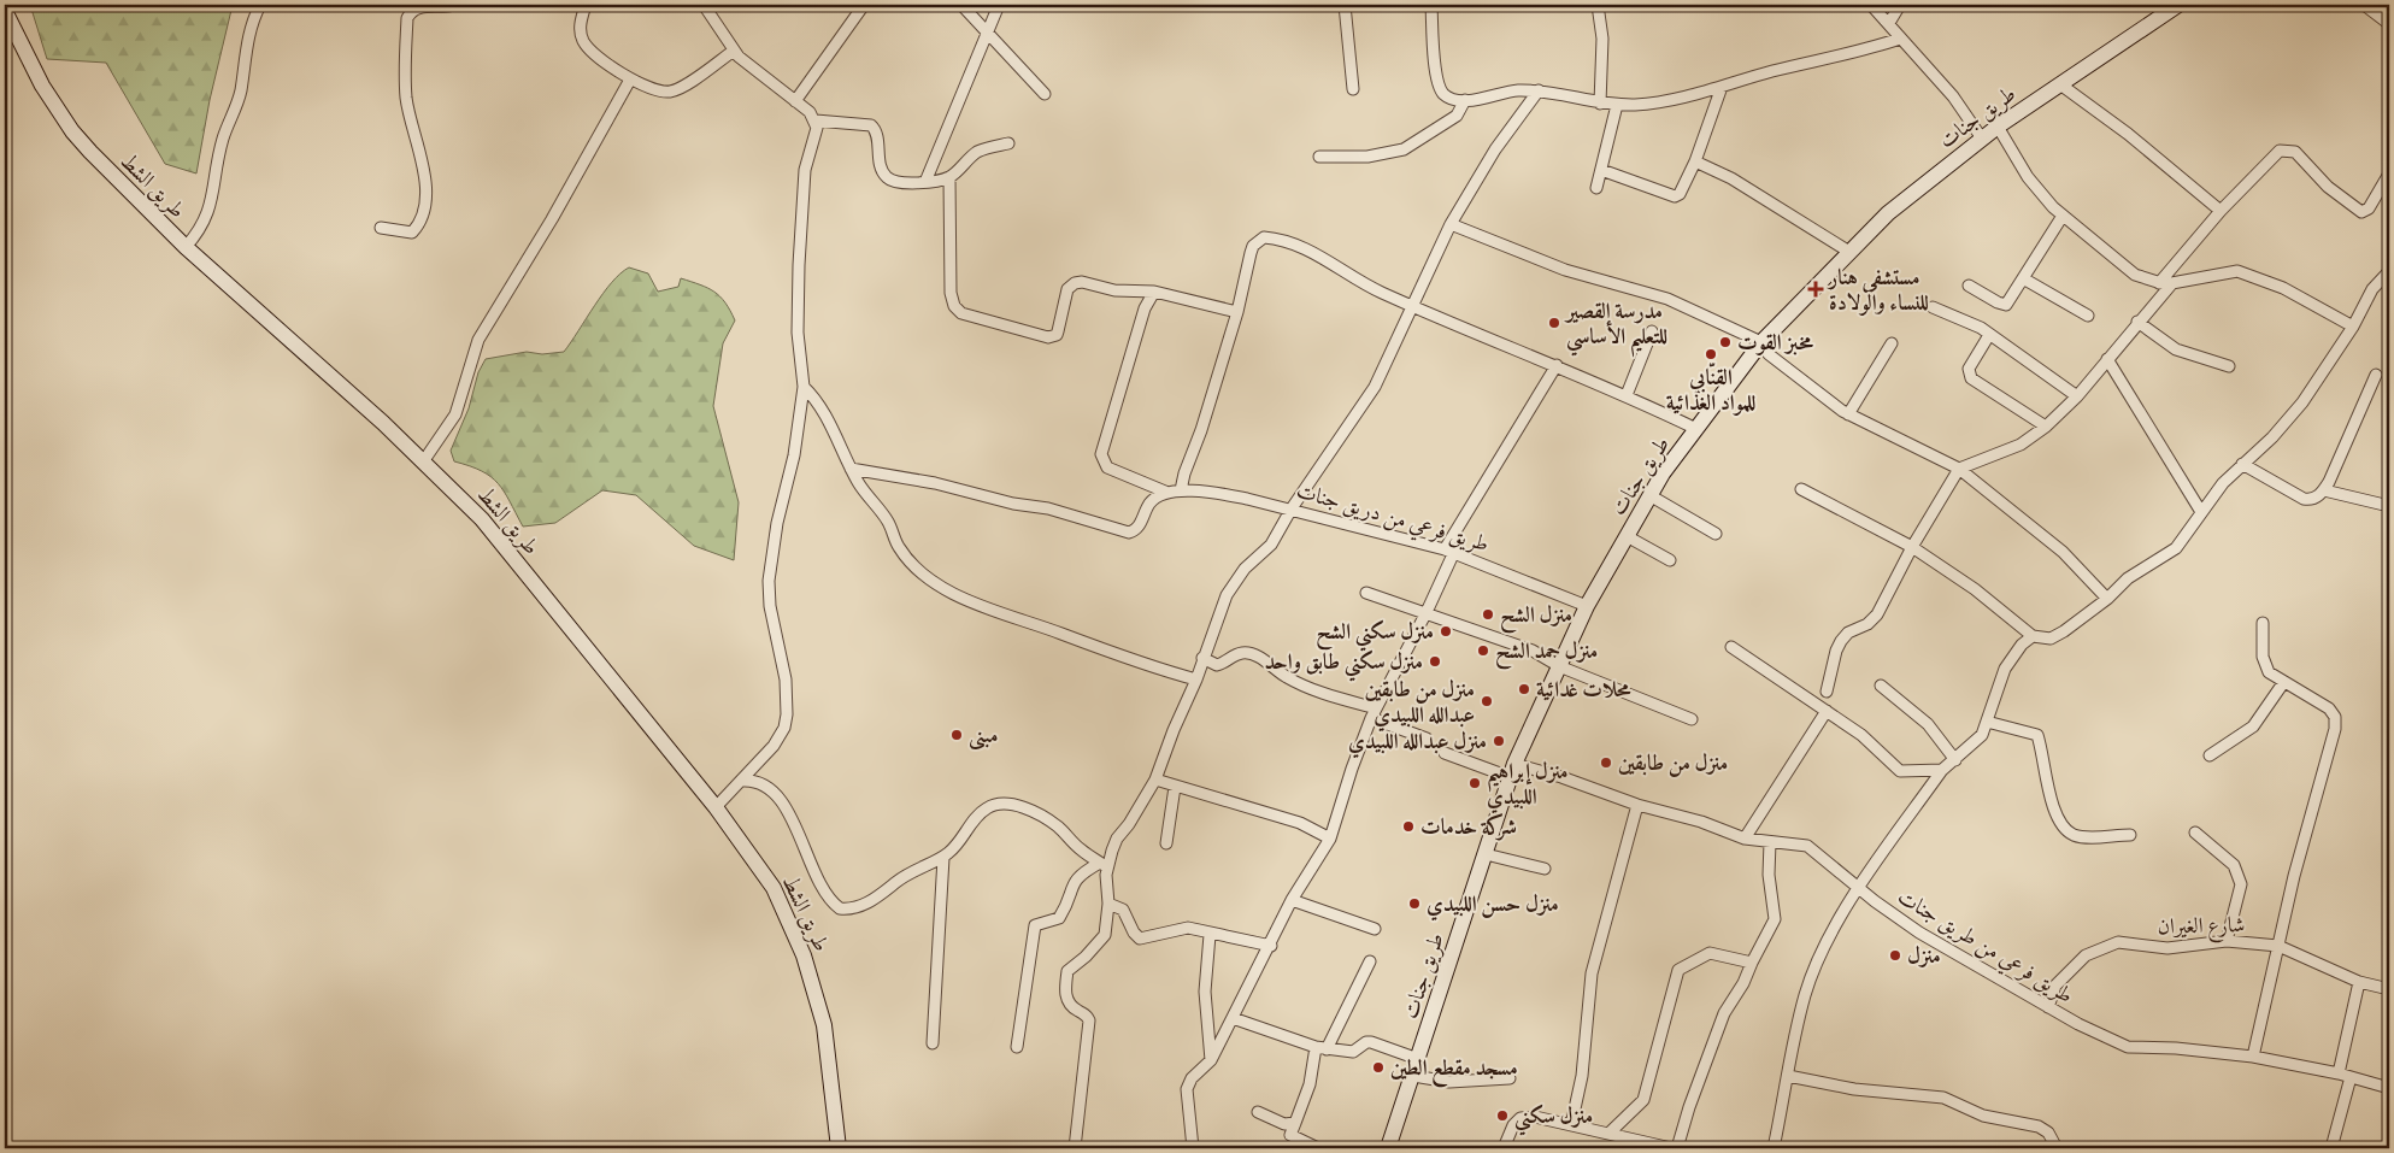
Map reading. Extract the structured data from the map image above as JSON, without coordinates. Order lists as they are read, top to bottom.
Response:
{
  "streets": {
    "main road": ["طريق جنات", "طريق الشط"],
    "street": ["طريق فرعي من دريق جنات", "شارع الغيران", "طريق فرعي من طريق جنات"]
  },
  "crossings": [
    ["طريق جنات", "طريق فرعي من دريق جنات"],
    ["طريق جنات", "طريق فرعي من طريق جنات"],
    ["شارع الغيران", "طريق فرعي من طريق جنات"]
  ],
  "places": {
    "health": ["مستشفى هنار للنساء والولادة"],
    "other": [
      "مدرسة القصير للتعليم الأساسي",
      "مخبز القوت",
      "القنّابي للمواد الغذائية",
      "منزل الشح",
      "منزل سكني الشح",
      "منزل حمد الشح",
      "منزل سكني طابق واحد",
      "محلات غدائية",
      "منزل من طابقين عبدالله اللبيدي",
      "مبنى",
      "منزل عبدالله اللبيدي",
      "منزل من طابقين",
      "منزل إبراهيم اللبيدي",
      "شركة خدمات",
      "منزل حسن اللبيدي",
      "منزل",
      "مسجد مقطع الطين",
      "منزل سكني"
    ]
  }
}
